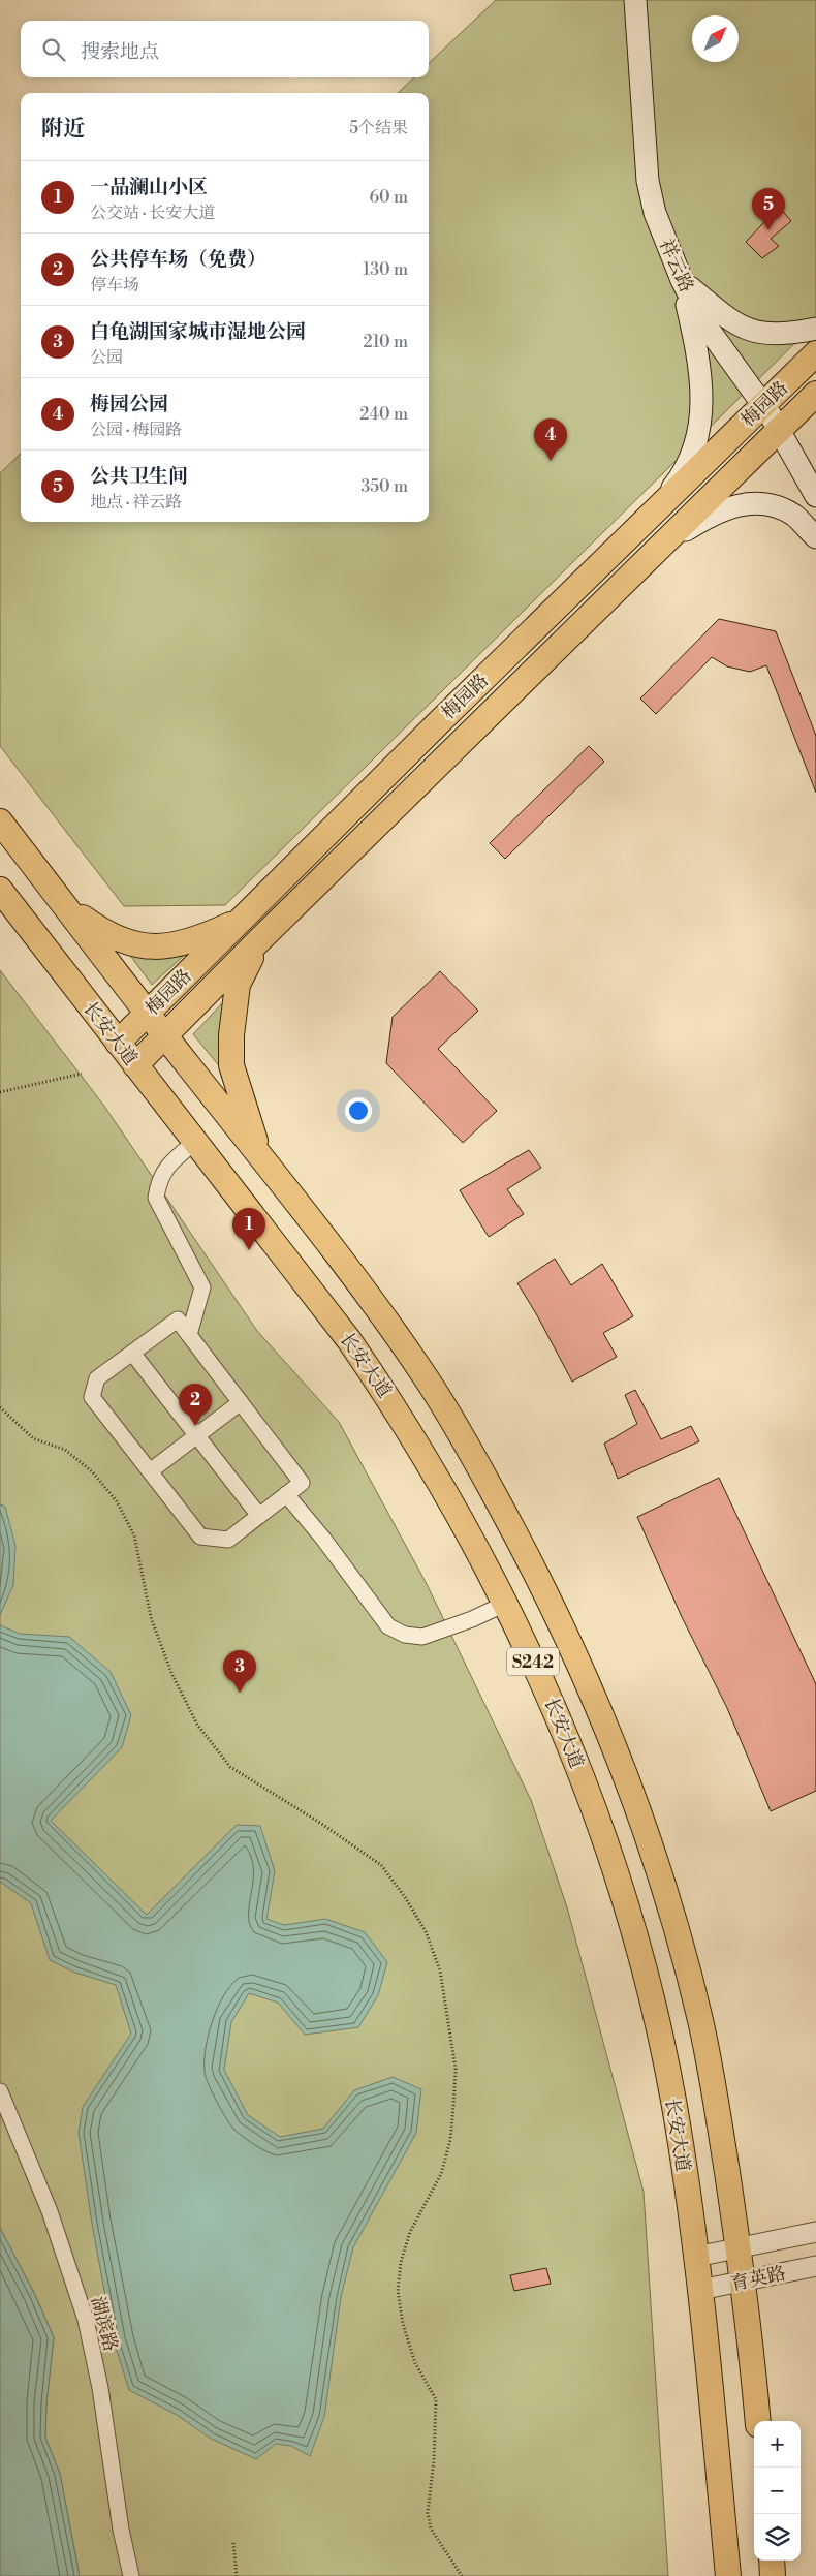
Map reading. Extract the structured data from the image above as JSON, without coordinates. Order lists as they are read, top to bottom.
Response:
{
  "streets": {
    "main road": [
      "祥云路",
      "梅园路",
      "长安大道",
      "S242"
    ],
    "street": ["育英路", "湖滨路"]
  },
  "crossings": [
    ["祥云路", "梅园路"],
    ["梅园路", "长安大道"],
    ["梅园路", "S242"],
    ["长安大道", "育英路"],
    ["S242", "育英路"]
  ],
  "north": "top right",
  "page": {
    "search": "搜索地点",
    "heading": ["附近", "5个结果"],
    "list": [
      {
        "mark": "1",
        "name": "一品澜山小区",
        "note": "公交站 · 长安大道",
        "value": "60 m"
      },
      {
        "mark": "2",
        "name": "公共停车场（免费）",
        "note": "停车场",
        "value": "130 m"
      },
      {
        "mark": "3",
        "name": "白龟湖国家城市湿地公园",
        "note": "公园",
        "value": "210 m"
      },
      {
        "mark": "4",
        "name": "梅园公园",
        "note": "公园 · 梅园路",
        "value": "240 m"
      },
      {
        "mark": "5",
        "name": "公共卫生间",
        "note": "地点 · 祥云路",
        "value": "350 m"
      }
    ],
    "pins": [
      "5",
      "4",
      "1",
      "2",
      "3"
    ],
    "map_buttons": ["+", "−"]
  }
}
